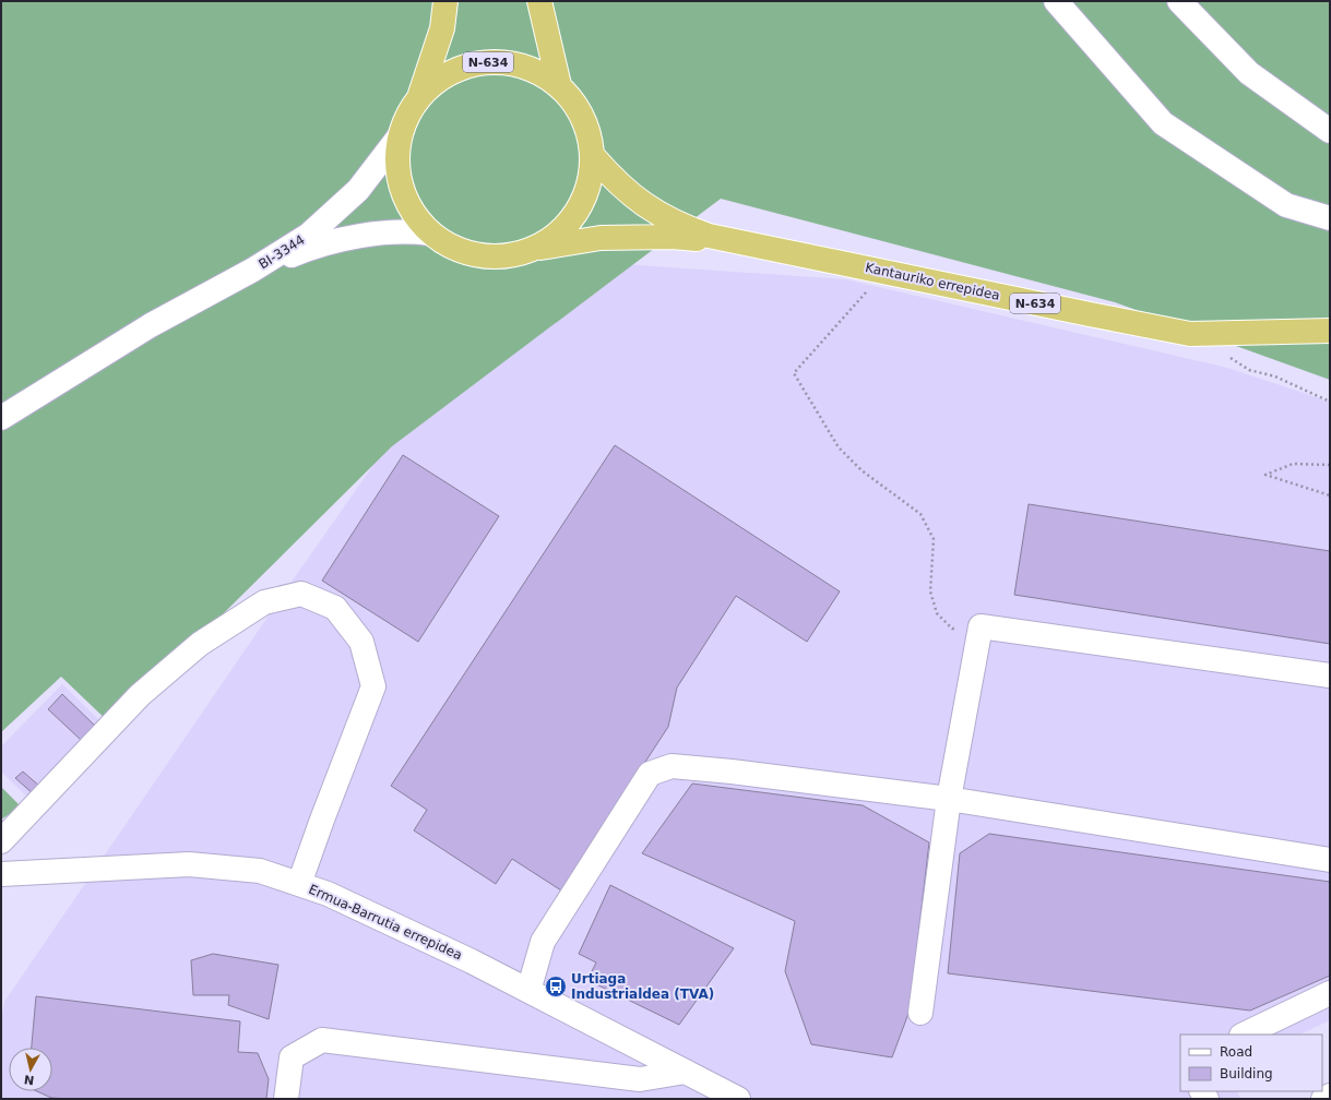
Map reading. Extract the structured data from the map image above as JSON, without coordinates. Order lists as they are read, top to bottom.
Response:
{
  "streets": {
    "highway": ["N-634", "Kantauriko errepidea"],
    "street": ["BI-3344", "Ermua-Barrutia errepidea"]
  },
  "crossings": [
    ["N-634", "BI-3344"]
  ],
  "places": {
    "bus stop": ["Urtiaga Industrialdea (TVA)"]
  },
  "legend": ["Road", "Building"],
  "north": "bottom"
}
